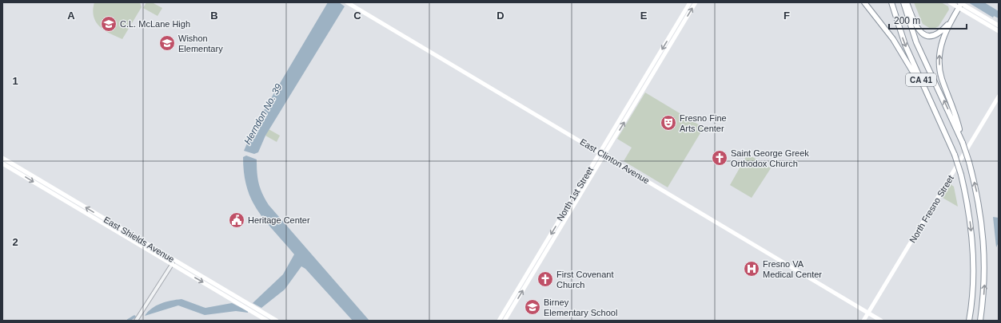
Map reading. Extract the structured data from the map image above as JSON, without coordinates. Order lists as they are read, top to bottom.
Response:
{
  "streets": {
    "highway": ["CA 41"],
    "main road": [
      "East Clinton Avenue",
      "North 1st Street",
      "North Fresno Street",
      "East Shields Avenue"
    ]
  },
  "crossings": [
    ["East Clinton Avenue", "North 1st Street"],
    ["East Clinton Avenue", "North Fresno Street"]
  ],
  "water": ["Herndon No. 39"],
  "places": {
    "school or university": ["C.L. McLane High", "Wishon Elementary", "Birney Elementary School"],
    "theatre": ["Fresno Fine Arts Center"],
    "church": ["Saint George Greek Orthodox Church", "First Covenant Church"],
    "public building": ["Heritage Center"],
    "hospital": ["Fresno VA Medical Center"]
  },
  "scale_bar": "200 m",
  "grid": {
    "columns": [
      "A",
      "B",
      "C",
      "D",
      "E",
      "F"
    ],
    "rows": ["1", "2"]
  }
}
